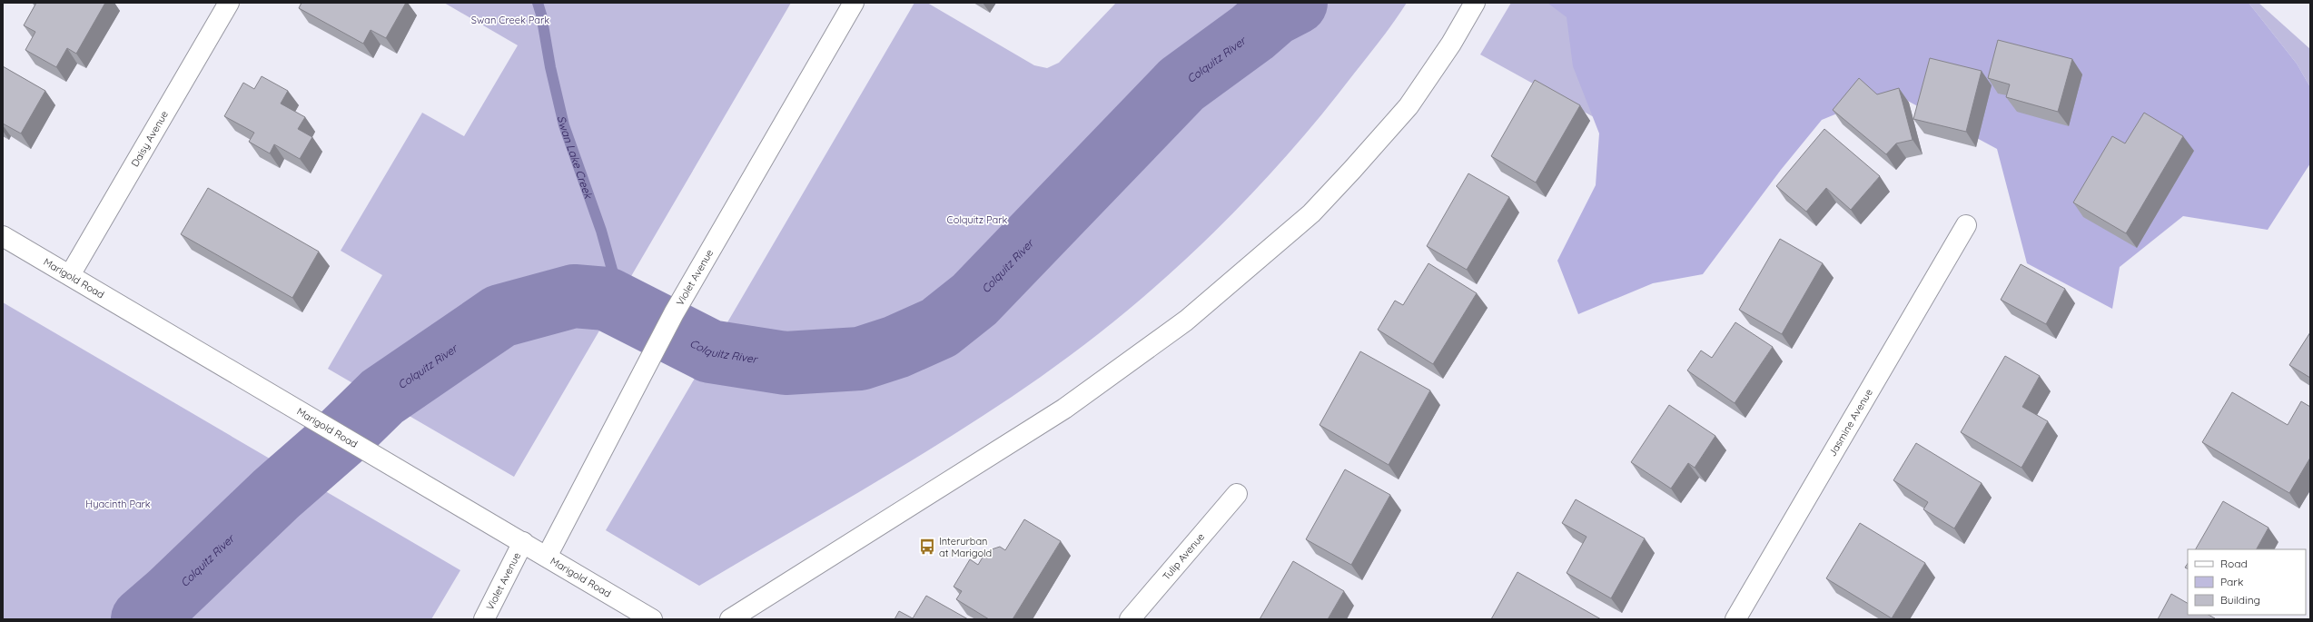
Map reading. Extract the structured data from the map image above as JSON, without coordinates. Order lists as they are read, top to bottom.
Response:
{
  "streets": {
    "street": [
      "Daisy Avenue",
      "Violet Avenue",
      "Marigold Road",
      "Jasmine Avenue",
      "Tulip Avenue"
    ]
  },
  "crossings": [
    ["Daisy Avenue", "Marigold Road"],
    ["Violet Avenue", "Marigold Road"]
  ],
  "water": ["Colquitz River", "Swan Lake Creek"],
  "parks": ["Swan Creek Park", "Colquitz Park", "Hyacinth Park"],
  "places": {
    "bus stop": ["Interurban at Marigold"]
  },
  "legend": ["Road", "Park", "Building"]
}
